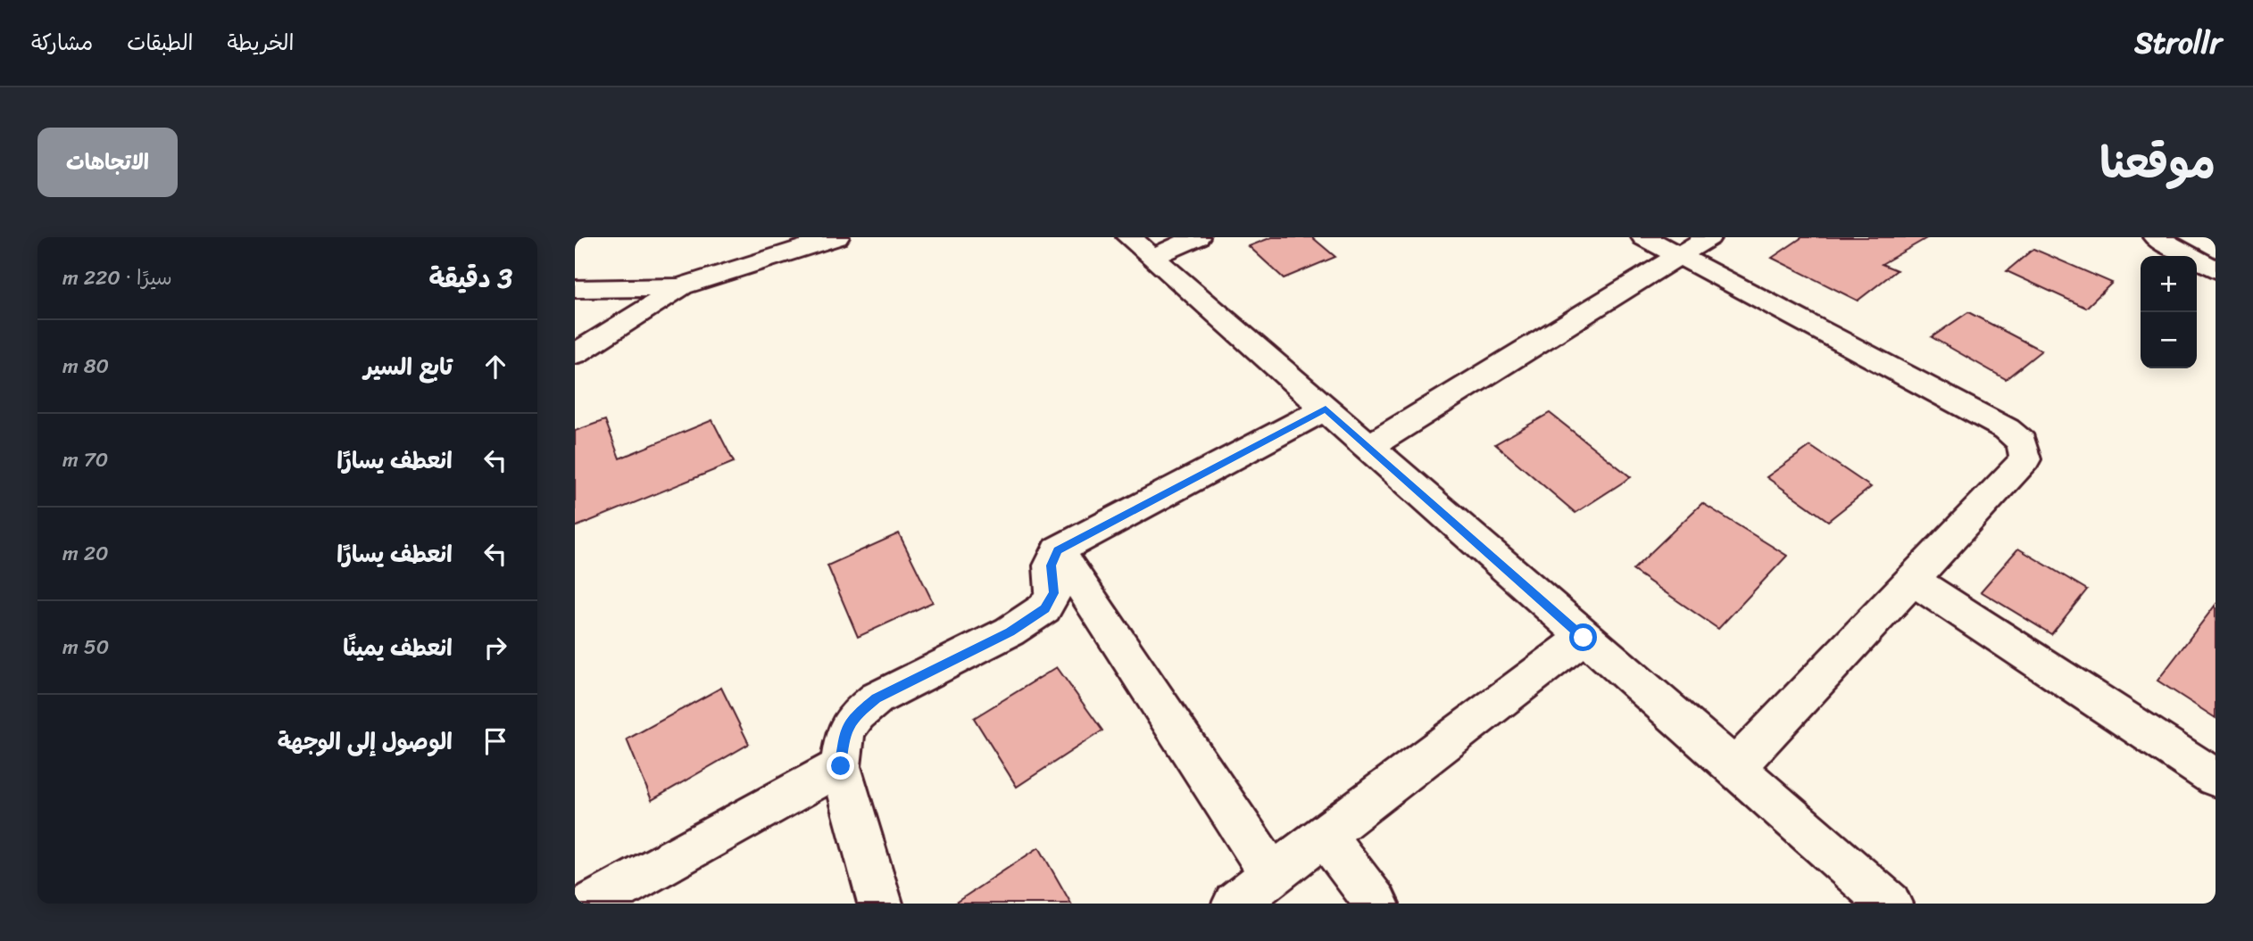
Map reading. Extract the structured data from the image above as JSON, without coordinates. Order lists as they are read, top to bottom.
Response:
{
  "page": {
    "header": "Strollr",
    "nav": ["الخريطة", "الطبقات", "مشاركة"],
    "title": "موقعنا",
    "buttons": "الاتجاهات",
    "heading": ["3 دقيقة", "سيرًا · 220 m"],
    "map_buttons": ["+", "−"],
    "list": [
      ["تابع السير", "80 m"],
      ["انعطف يسارًا", "70 m"],
      ["انعطف يسارًا", "20 m"],
      ["انعطف يمينًا", "50 m"],
      "الوصول إلى الوجهة"
    ]
  }
}
